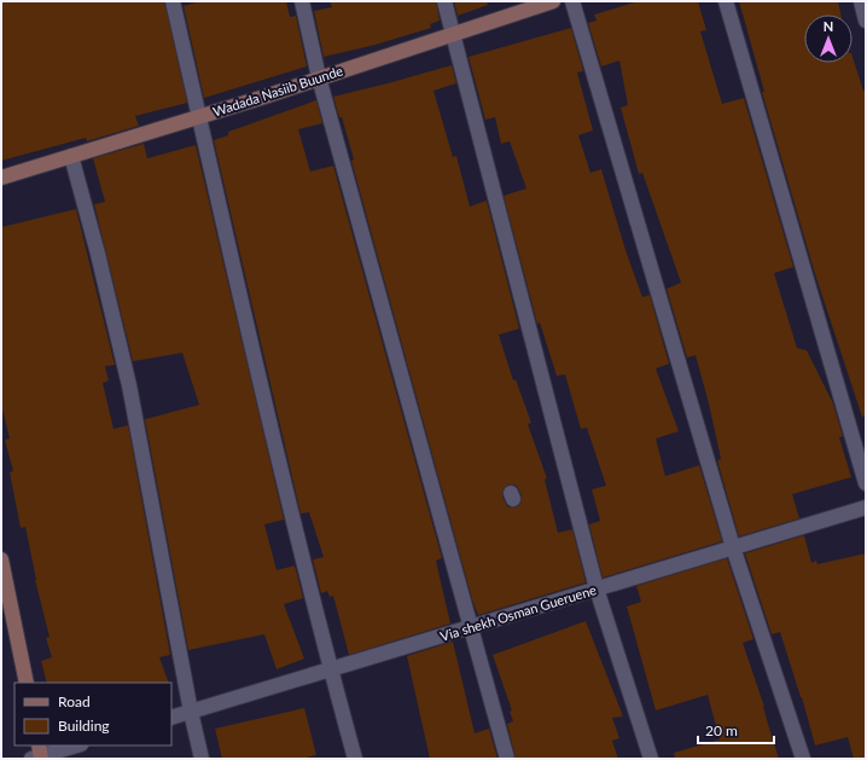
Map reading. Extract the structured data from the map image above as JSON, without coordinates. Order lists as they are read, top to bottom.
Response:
{
  "streets": {
    "street": ["Wadada Nasiib Buunde", "Via shekh Osman Gueruene"]
  },
  "legend": ["Road", "Building"],
  "scale_bar": "20 m",
  "north": "top"
}
